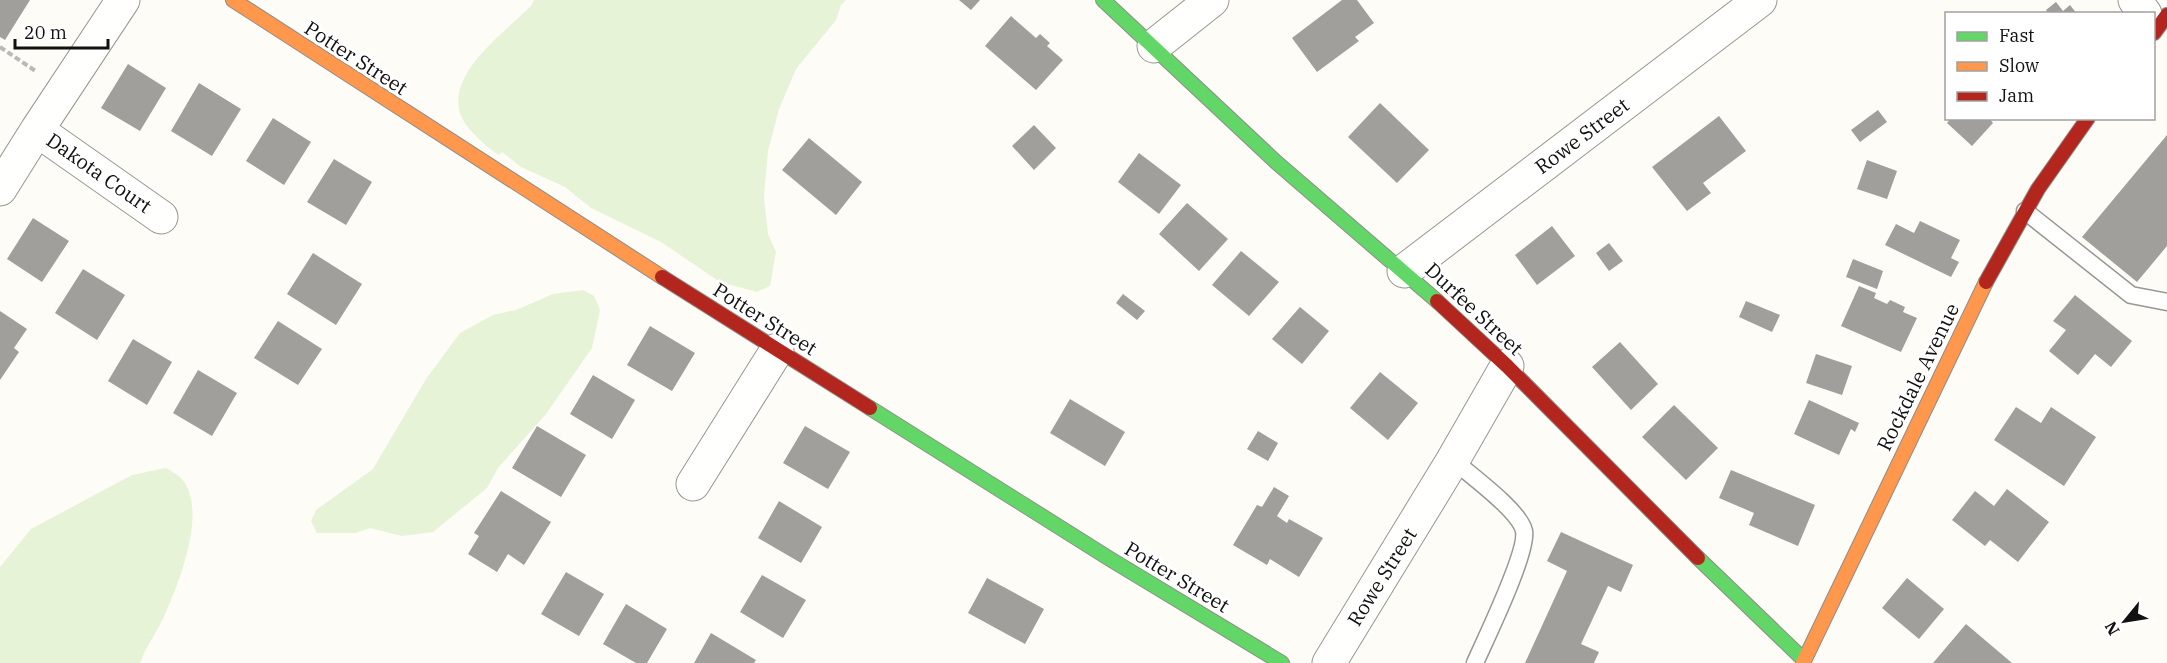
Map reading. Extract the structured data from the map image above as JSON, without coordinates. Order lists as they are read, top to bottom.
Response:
{
  "streets": {
    "main road": ["Potter Street", "Durfee Street", "Rockdale Avenue"],
    "street": ["Rowe Street", "Dakota Court"]
  },
  "crossings": [
    ["Rowe Street", "Durfee Street"],
    ["Durfee Street", "Rockdale Avenue"]
  ],
  "legend": ["Fast", "Slow", "Jam"],
  "scale_bar": "20 m",
  "north": "bottom left"
}
